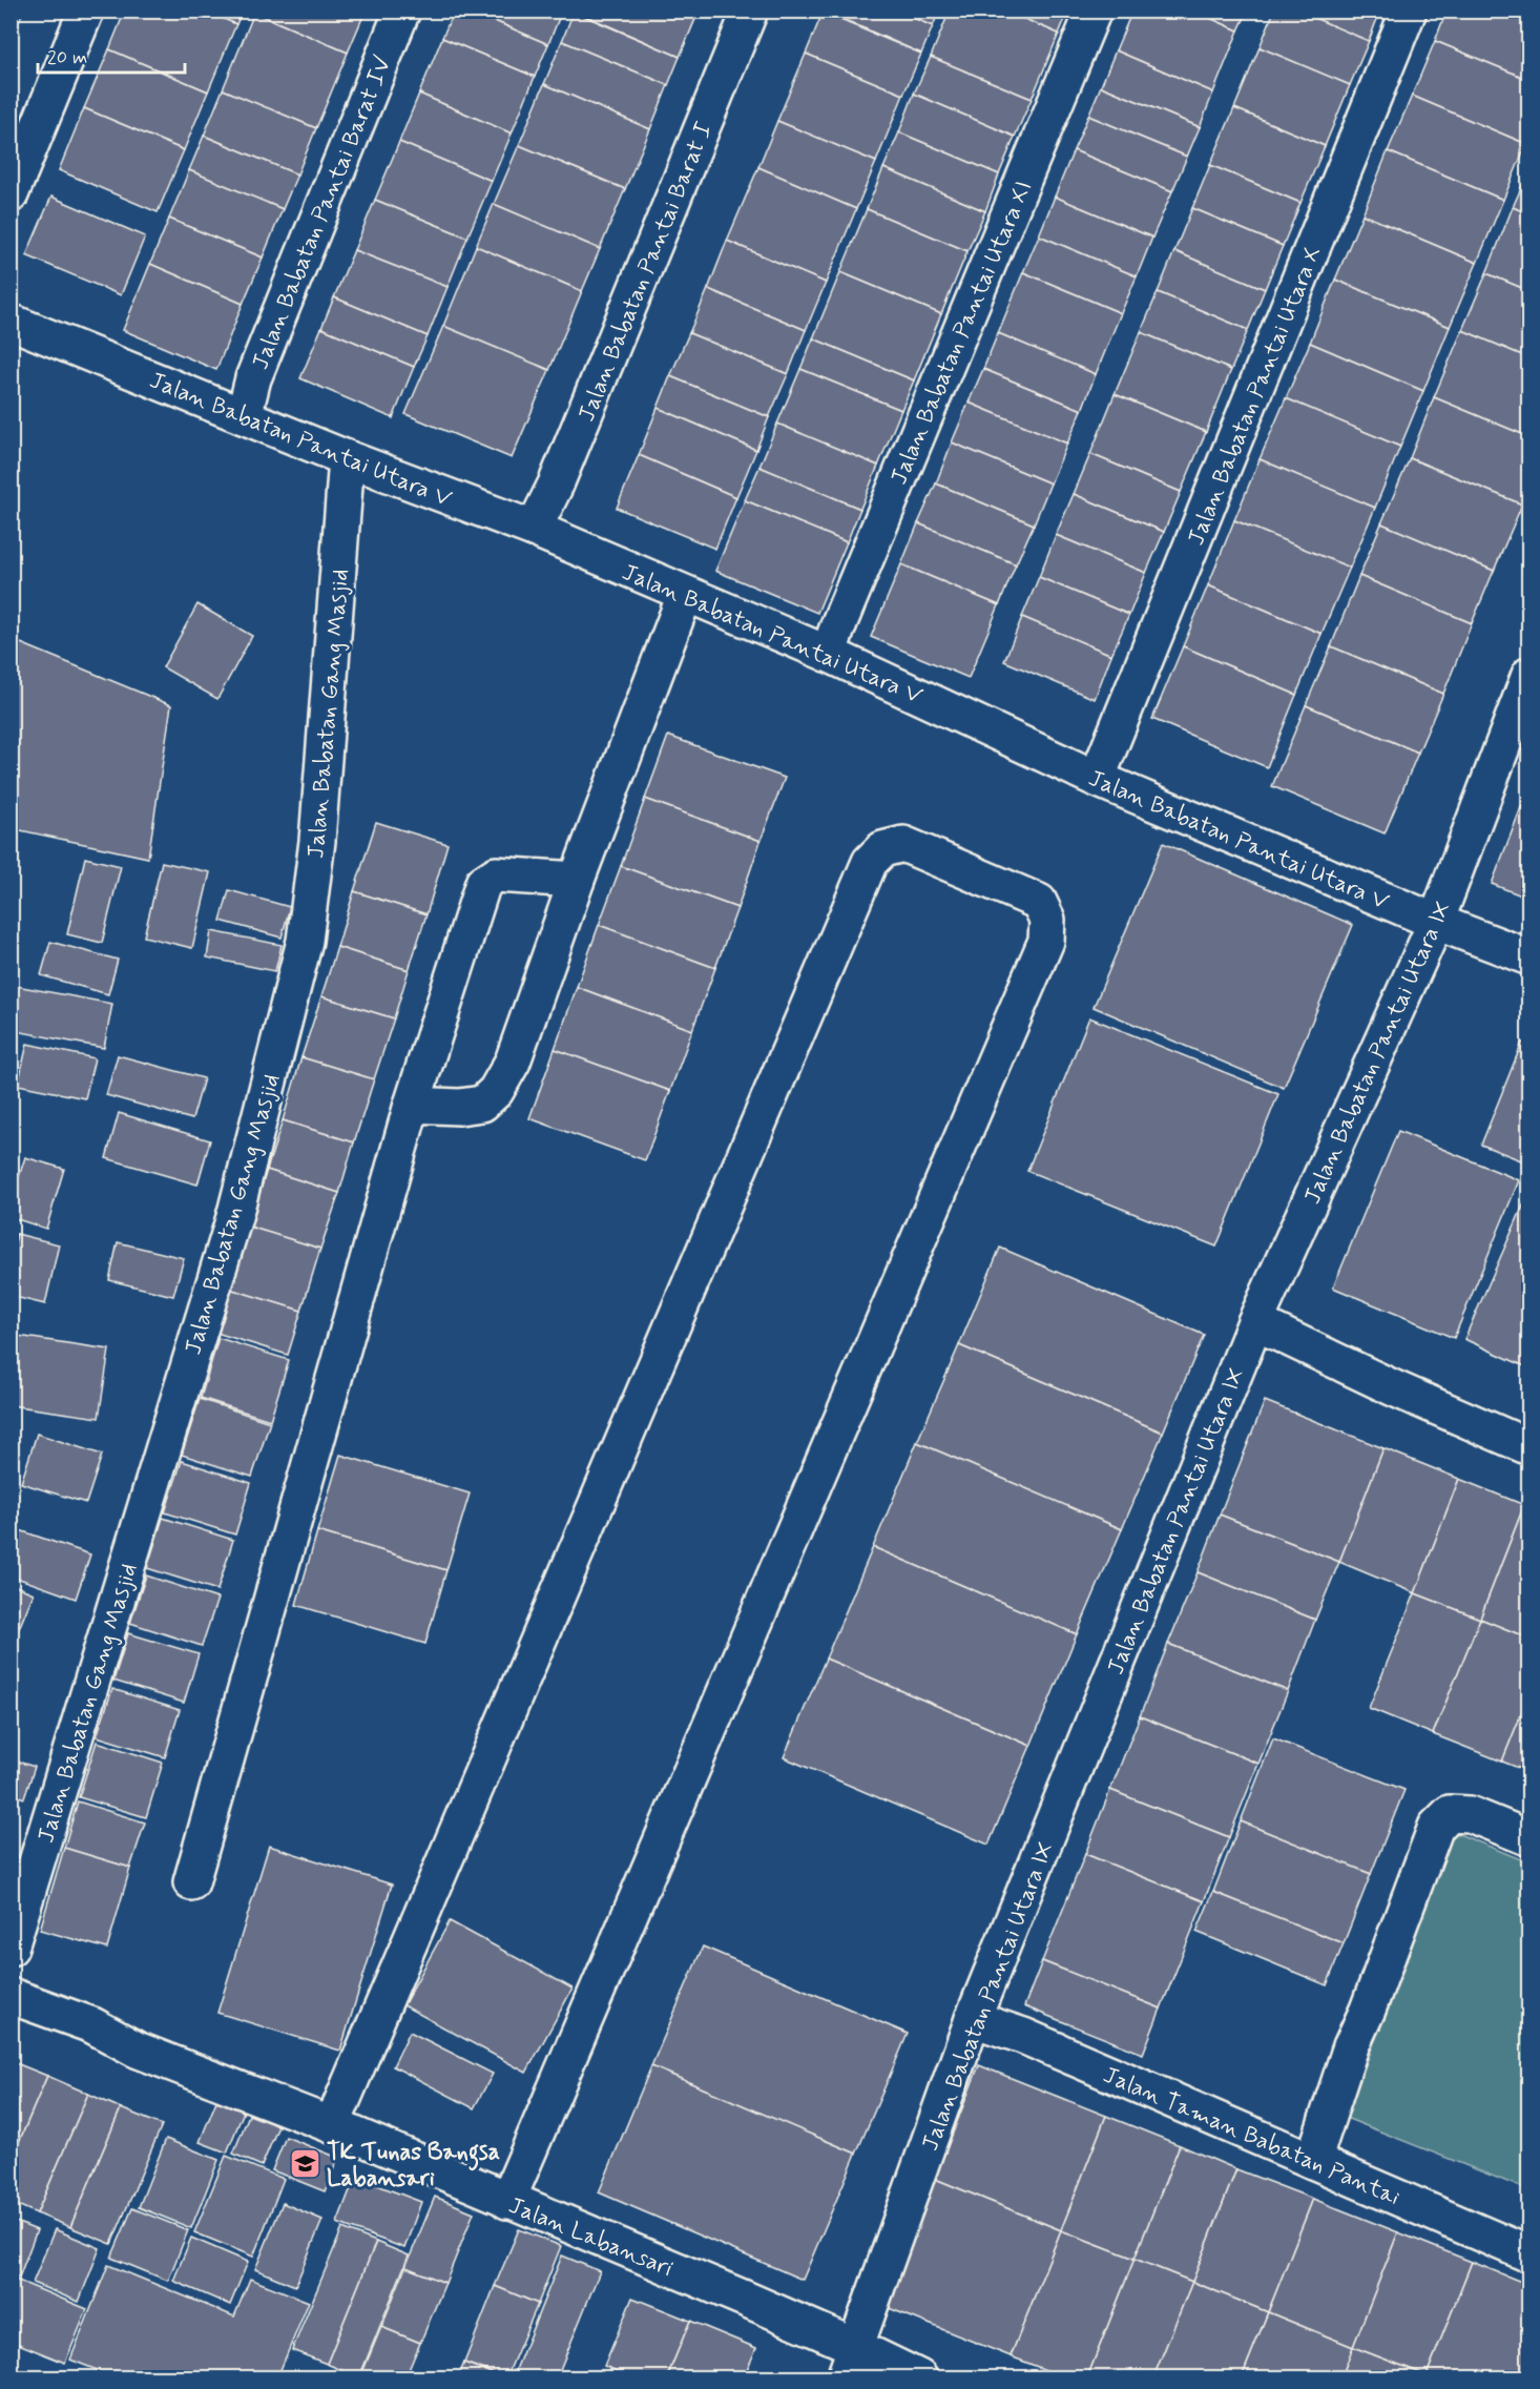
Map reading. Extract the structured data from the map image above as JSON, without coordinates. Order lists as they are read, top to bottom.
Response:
{
  "streets": {
    "street": [
      "Jalan Babatan Pantai Barat IV",
      "Jalan Babatan Pantai Barat I",
      "Jalan Babatan Pantai Utara XI",
      "Jalan Babatan Pantai Utara X",
      "Jalan Babatan Pantai Utara V",
      "Jalan Babatan Gang Masjid",
      "Jalan Babatan Pantai Utara IX",
      "Jalan Taman Babatan Pantai",
      "Jalan Labansari"
    ]
  },
  "crossings": [
    ["Jalan Babatan Pantai Barat IV", "Jalan Babatan Pantai Utara V"],
    ["Jalan Babatan Pantai Barat I", "Jalan Babatan Pantai Utara V"],
    ["Jalan Babatan Pantai Utara XI", "Jalan Babatan Pantai Utara V"],
    ["Jalan Babatan Pantai Utara X", "Jalan Babatan Pantai Utara V"],
    ["Jalan Babatan Pantai Utara V", "Jalan Babatan Gang Masjid"],
    ["Jalan Babatan Pantai Utara V", "Jalan Babatan Pantai Utara IX"],
    ["Jalan Babatan Pantai Utara IX", "Jalan Taman Babatan Pantai"],
    ["Jalan Babatan Pantai Utara IX", "Jalan Labansari"]
  ],
  "places": {
    "school or university": ["TK Tunas Bangsa Labansari"]
  },
  "scale_bar": "20 m"
}
